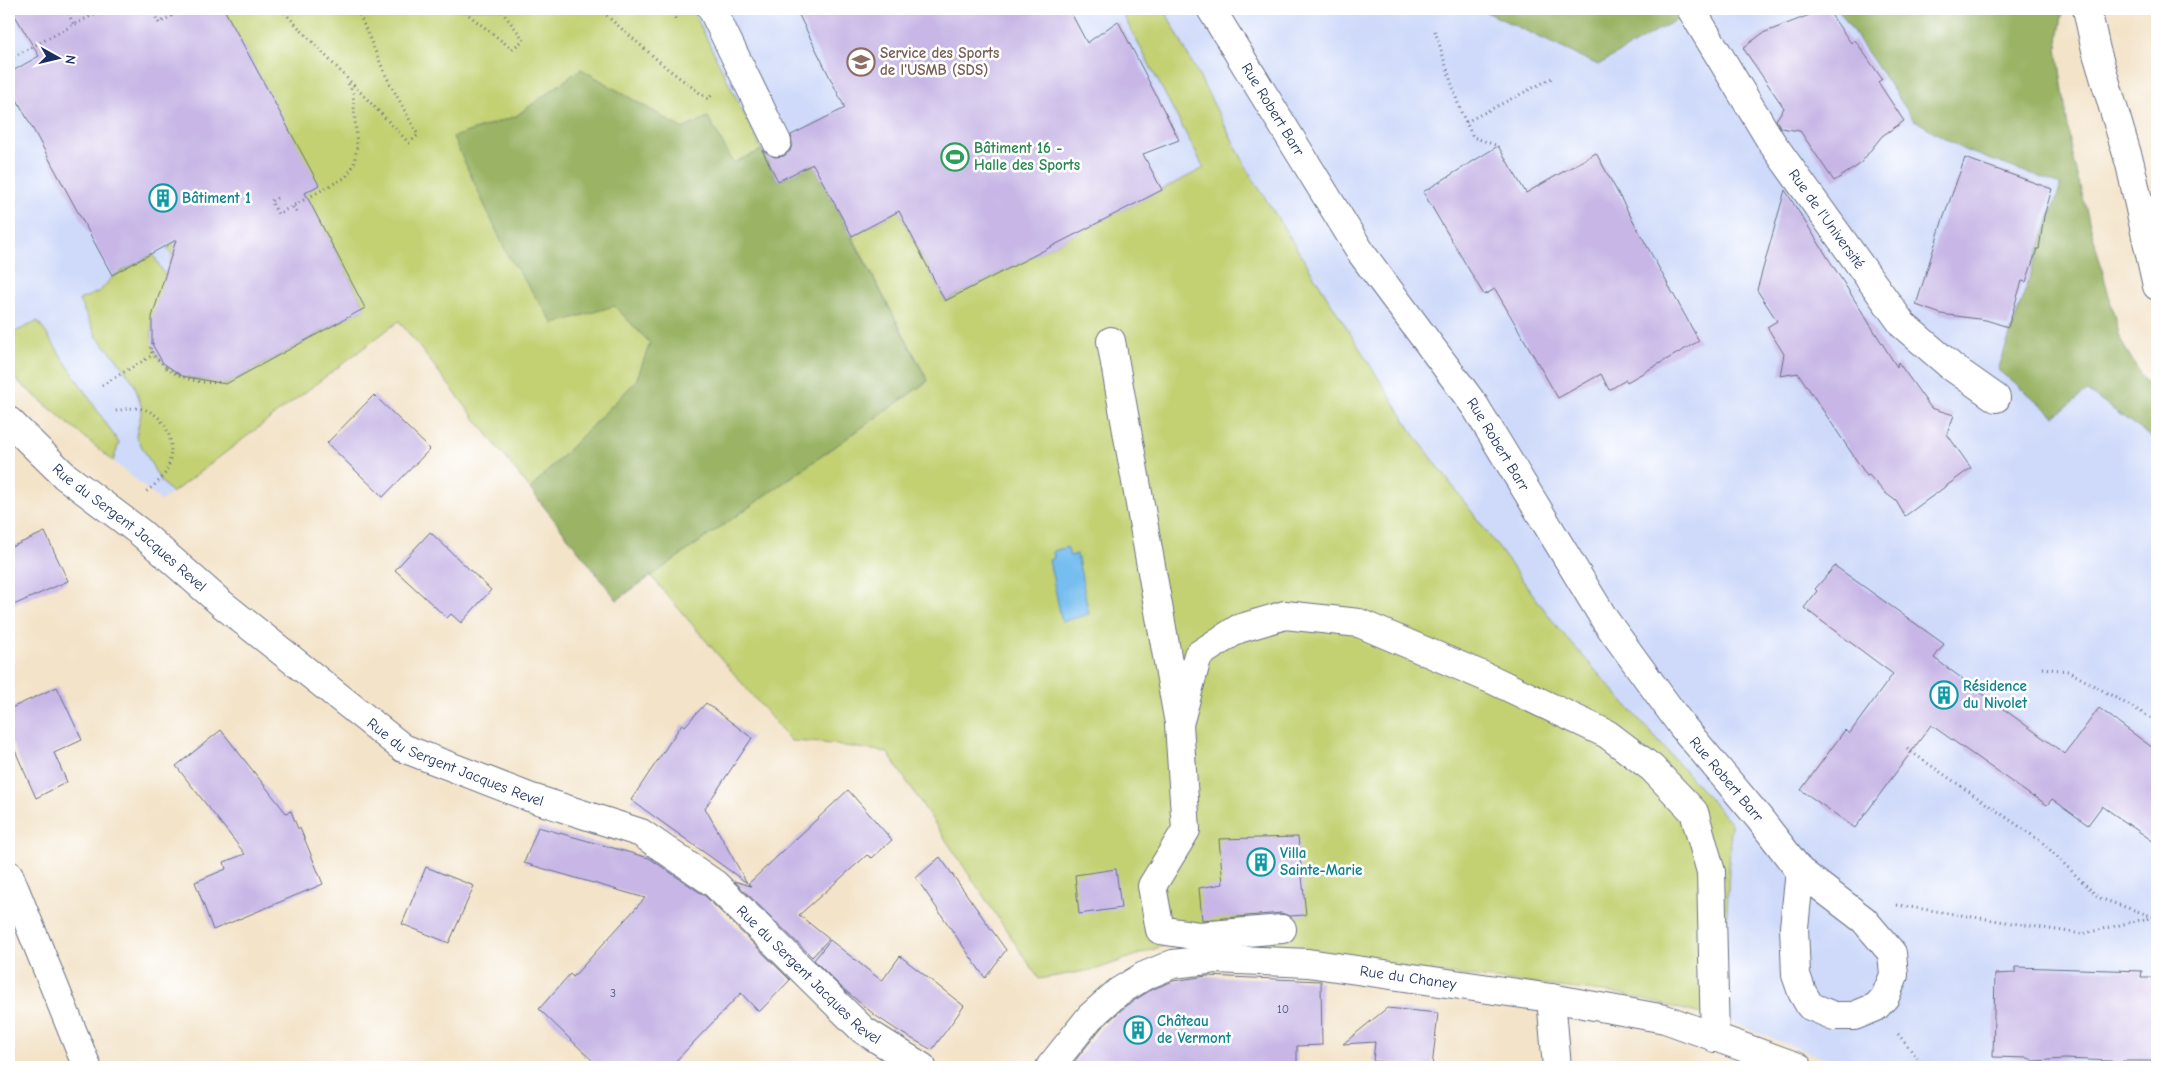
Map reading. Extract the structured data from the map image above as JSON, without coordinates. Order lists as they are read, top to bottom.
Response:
{
  "streets": {
    "street": [
      "Rue Robert Barr",
      "Rue de l'Université",
      "Rue du Sergent Jacques Revel",
      "Rue du Chaney"
    ]
  },
  "places": {
    "school or university": ["Service des Sports de l'USMB (SDS)"],
    "sports": ["Bâtiment 16 - Halle des Sports"],
    "building": [
      "Bâtiment 1",
      "Résidence du Nivolet",
      "Villa Sainte-Marie",
      "Château de Vermont"
    ]
  },
  "house_numbers": ["3", "10"],
  "north": "right"
}
